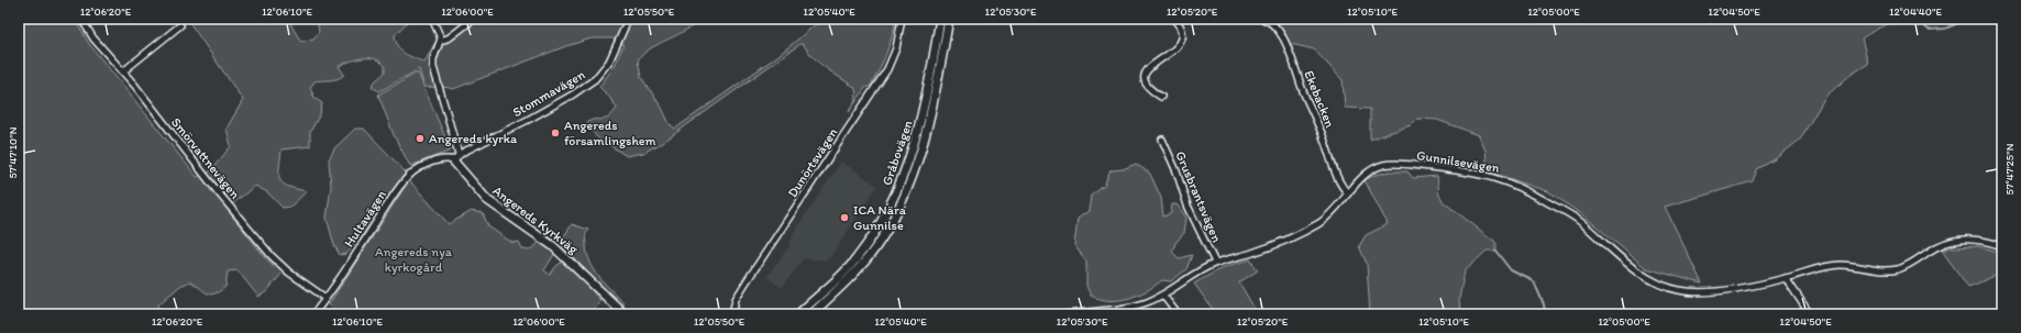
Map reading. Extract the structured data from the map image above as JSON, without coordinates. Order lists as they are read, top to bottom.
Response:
{
  "streets": {
    "main road": ["Gråbovägen", "Angereds Kyrkväg"],
    "street": [
      "Stommavägen",
      "Ekebacken",
      "Smörvattnevägen",
      "Gunnilsevägen",
      "Dunörtsvägen",
      "Grusbrantsvägen",
      "Hultavägen"
    ]
  },
  "crossings": [
    ["Stommavägen", "Hultavägen"],
    ["Stommavägen", "Angereds Kyrkväg"],
    ["Ekebacken", "Gunnilsevägen"],
    ["Smörvattnevägen", "Hultavägen"],
    ["Gunnilsevägen", "Grusbrantsvägen"],
    ["Hultavägen", "Angereds Kyrkväg"]
  ],
  "parks": ["Angereds nya kyrkogård"],
  "places": ["Angereds församlingshem", "Angereds kyrka", "ICA Nära Gunnilse"],
  "coordinates": [
    "12°06'20\"E",
    "12°06'10\"E",
    "12°06'00\"E",
    "12°05'50\"E",
    "12°05'40\"E",
    "12°05'30\"E",
    "12°05'20\"E",
    "12°05'10\"E",
    "12°05'00\"E",
    "12°04'50\"E",
    "12°04'40\"E",
    "57°47'10\"N",
    "57°47'25\"N"
  ]
}
